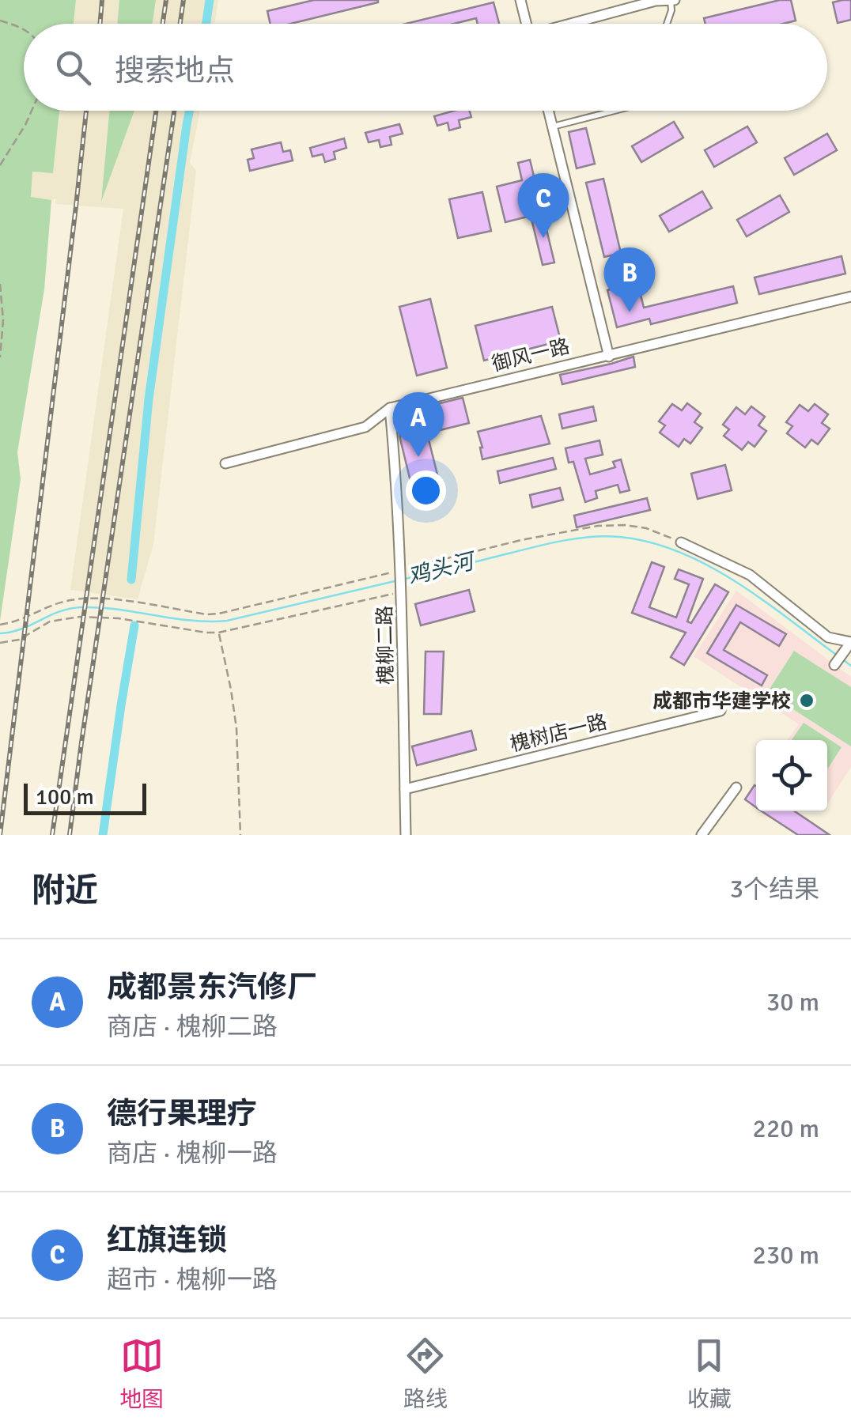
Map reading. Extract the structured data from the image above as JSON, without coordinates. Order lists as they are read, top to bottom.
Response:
{
  "streets": {
    "street": ["御风一路", "槐柳二路", "槐树店一路"]
  },
  "crossings": [
    ["御风一路", "槐柳二路"],
    ["槐柳二路", "槐树店一路"]
  ],
  "water": ["鸡头河"],
  "places": ["成都市华建学校"],
  "scale_bar": "100 m",
  "page": {
    "search": "搜索地点",
    "pins": ["C", "B", "A"],
    "scale": "100 m",
    "heading": ["附近", "3个结果"],
    "list": [
      {
        "mark": "A",
        "name": "成都景东汽修厂",
        "note": "商店 · 槐柳二路",
        "value": "30 m"
      },
      {
        "mark": "B",
        "name": "德行果理疗",
        "note": "商店 · 槐柳一路",
        "value": "220 m"
      },
      {
        "mark": "C",
        "name": "红旗连锁",
        "note": "超市 · 槐柳一路",
        "value": "230 m"
      }
    ],
    "nav": ["地图", "路线", "收藏"]
  }
}
